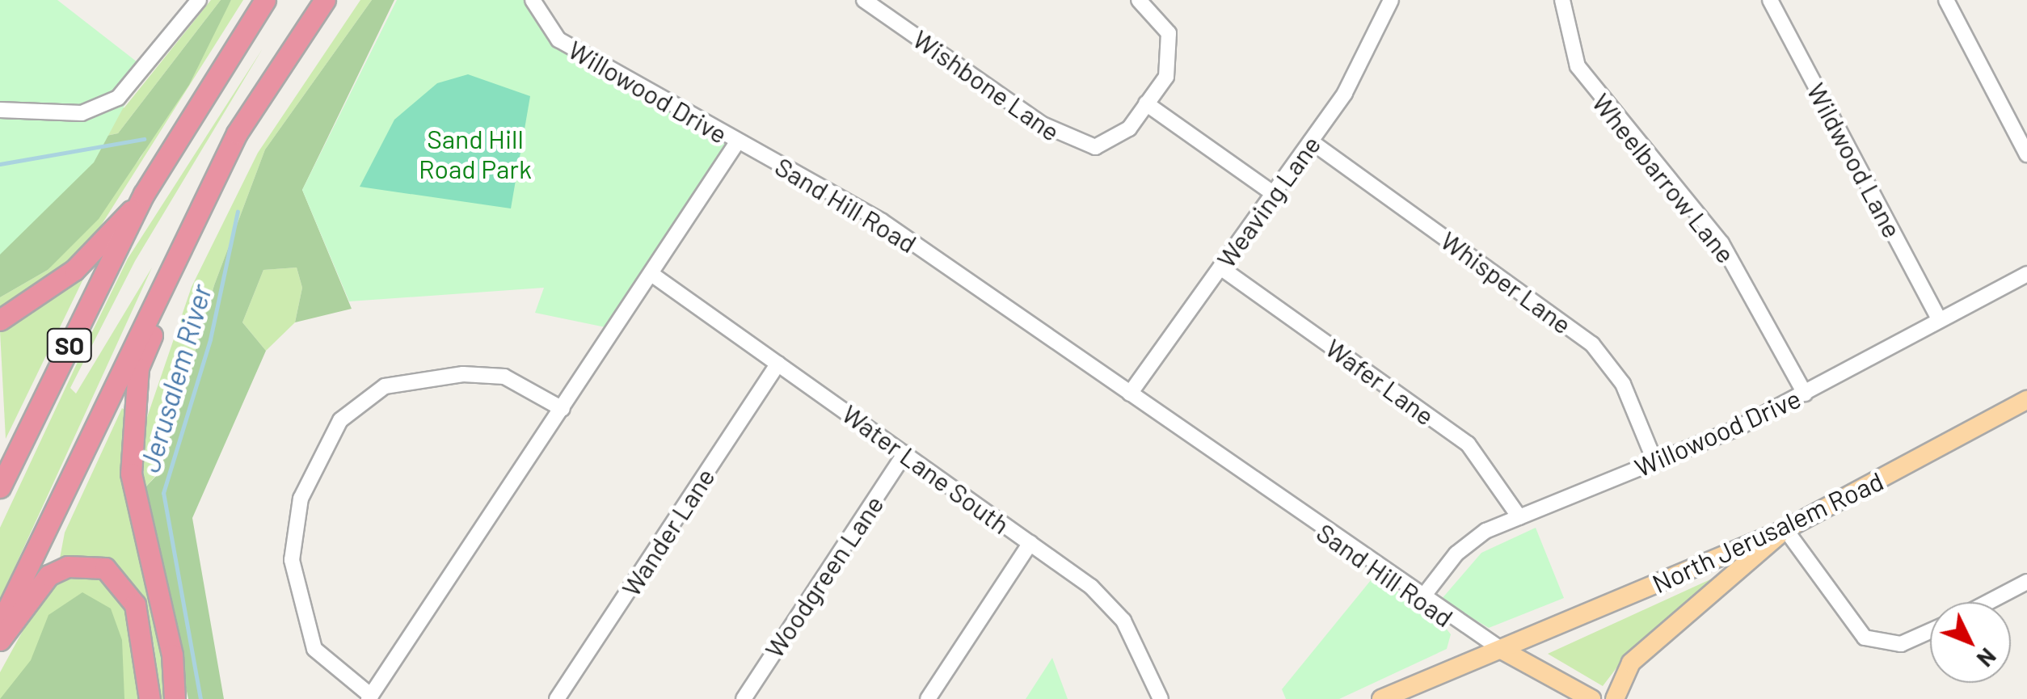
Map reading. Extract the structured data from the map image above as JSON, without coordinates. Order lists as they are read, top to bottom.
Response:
{
  "streets": {
    "highway": ["SO"],
    "main road": ["North Jerusalem Road"],
    "street": [
      "Wishbone Lane",
      "Willowood Drive",
      "Wildwood Lane",
      "Wheelbarrow Lane",
      "Weaving Lane",
      "Sand Hill Road",
      "Whisper Lane",
      "Wafer Lane",
      "Water Lane South",
      "Wander Lane",
      "Woodgreen Lane"
    ]
  },
  "crossings": [
    ["Willowood Drive", "Wildwood Lane"],
    ["Willowood Drive", "Wheelbarrow Lane"],
    ["Willowood Drive", "Sand Hill Road"],
    ["Willowood Drive", "Whisper Lane"],
    ["Willowood Drive", "Wafer Lane"],
    ["Weaving Lane", "Sand Hill Road"],
    ["Weaving Lane", "Whisper Lane"],
    ["Weaving Lane", "Wafer Lane"],
    ["Sand Hill Road", "North Jerusalem Road"],
    ["Water Lane South", "Wander Lane"],
    ["Water Lane South", "Woodgreen Lane"]
  ],
  "water": ["Jerusalem River"],
  "parks": ["Sand Hill Road Park"],
  "north": "bottom right"
}
